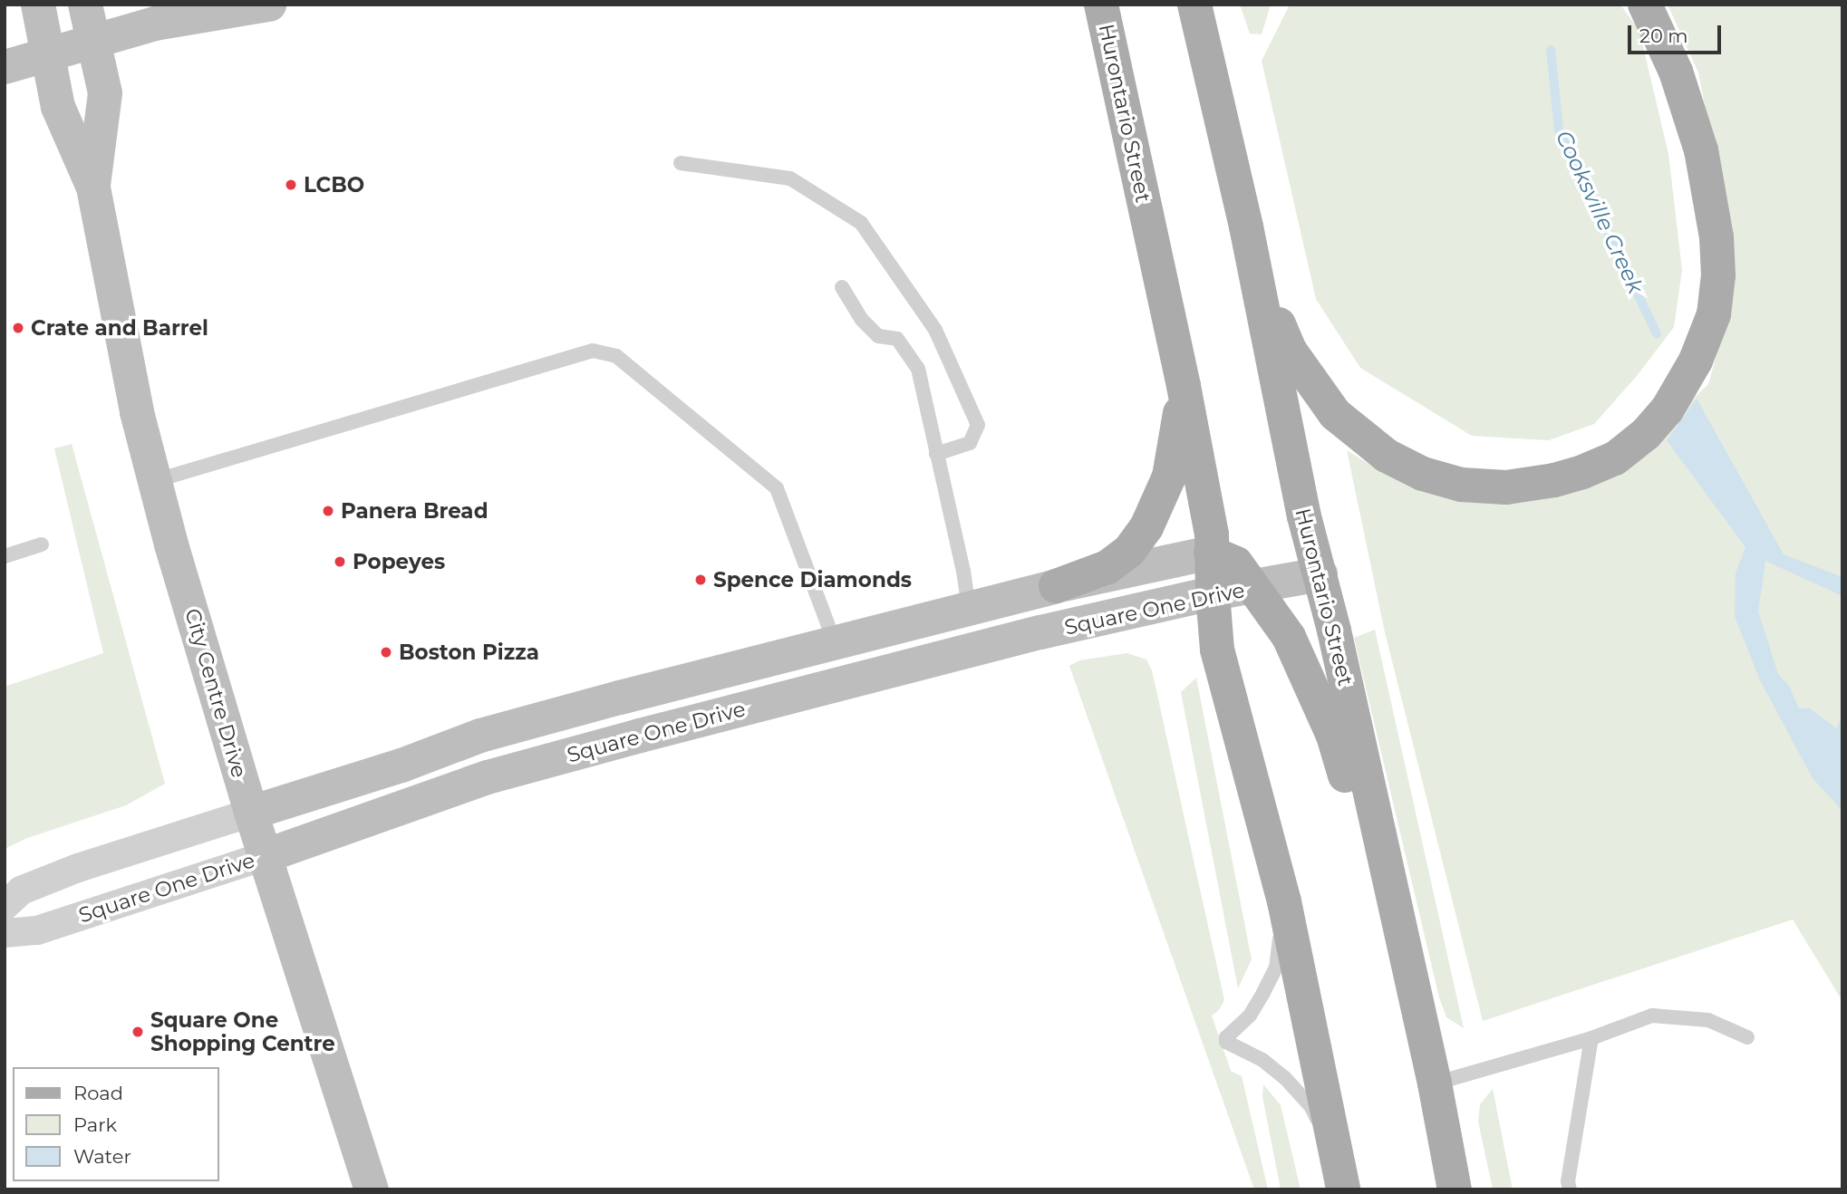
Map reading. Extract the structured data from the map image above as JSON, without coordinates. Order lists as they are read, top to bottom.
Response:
{
  "streets": {
    "main road": ["Hurontario Street"],
    "street": ["Square One Drive", "City Centre Drive"]
  },
  "crossings": [
    ["Hurontario Street", "Square One Drive"],
    ["Square One Drive", "City Centre Drive"]
  ],
  "water": ["Cooksville Creek"],
  "places": [
    "LCBO",
    "Crate and Barrel",
    "Panera Bread",
    "Popeyes",
    "Spence Diamonds",
    "Boston Pizza",
    "Square One Shopping Centre"
  ],
  "legend": ["Road", "Park", "Water"],
  "scale_bar": "20 m"
}
